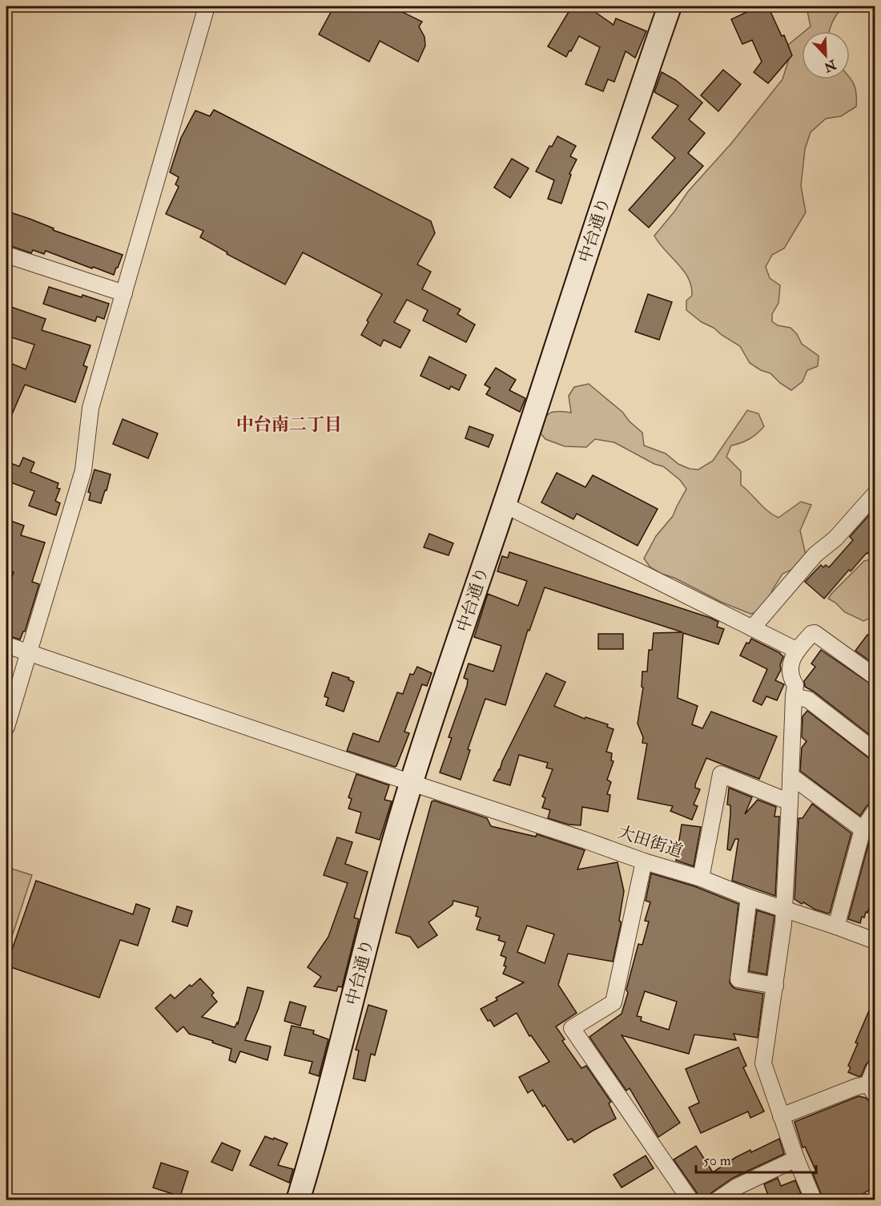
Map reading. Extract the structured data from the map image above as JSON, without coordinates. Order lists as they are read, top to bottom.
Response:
{
  "streets": {
    "street": ["中台通り", "大田街道"]
  },
  "crossings": [
    ["中台通り", "大田街道"]
  ],
  "districts": ["中台南二丁目"],
  "scale_bar": "50 m",
  "north": "bottom right"
}
